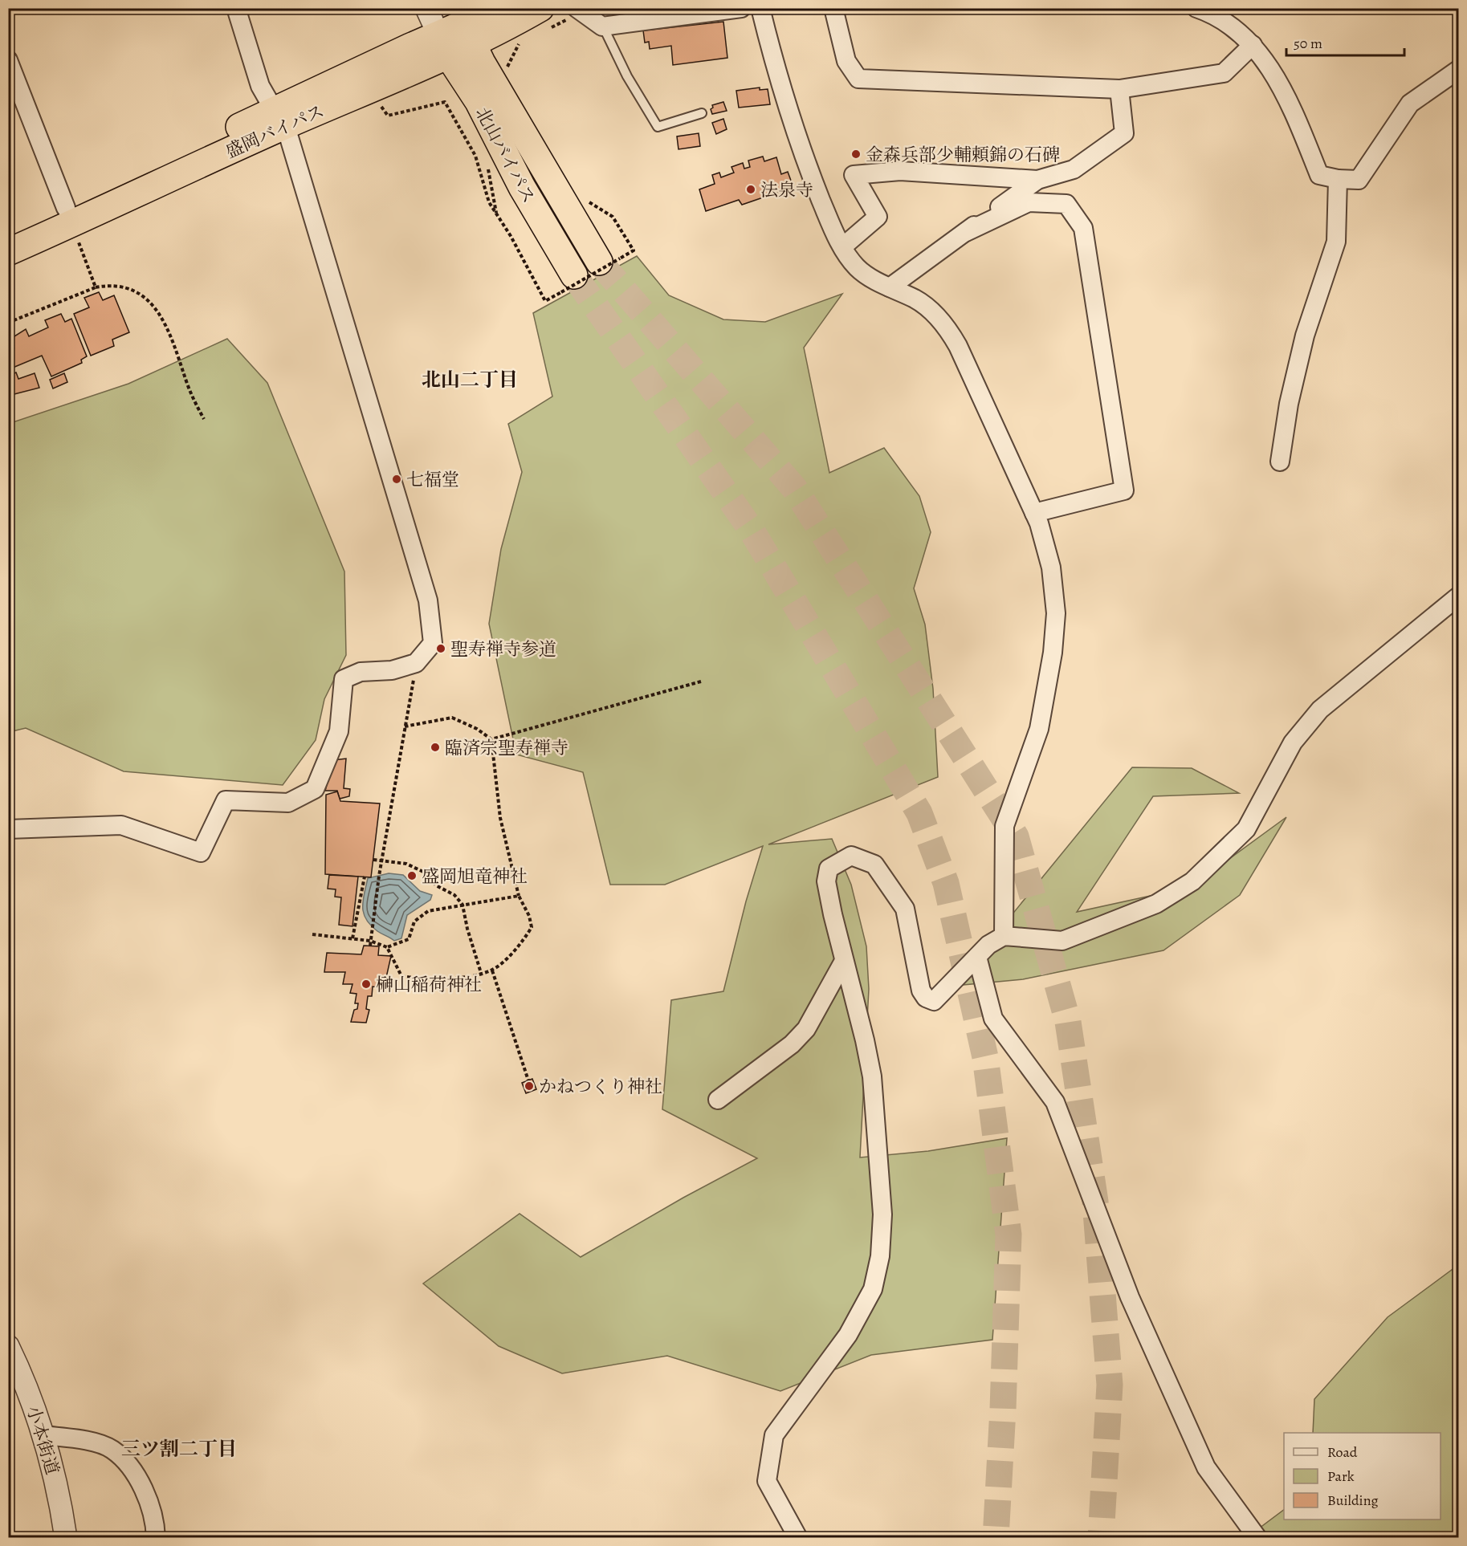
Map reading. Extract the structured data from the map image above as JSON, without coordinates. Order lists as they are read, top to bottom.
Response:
{
  "streets": {
    "highway": ["盛岡バイパス", "北山バイパス"],
    "street": ["小本街道"]
  },
  "crossings": [
    ["盛岡バイパス", "北山バイパス"]
  ],
  "districts": ["北山二丁目", "三ツ割二丁目"],
  "places": [
    "金森兵部少輔頼錦の石碑",
    "法泉寺",
    "七福堂",
    "聖寿禅寺参道",
    "臨済宗聖寿禅寺",
    "盛岡旭竜神社",
    "榊山稲荷神社",
    "かねつくり神社"
  ],
  "legend": ["Road", "Park", "Building"],
  "scale_bar": "50 m"
}
